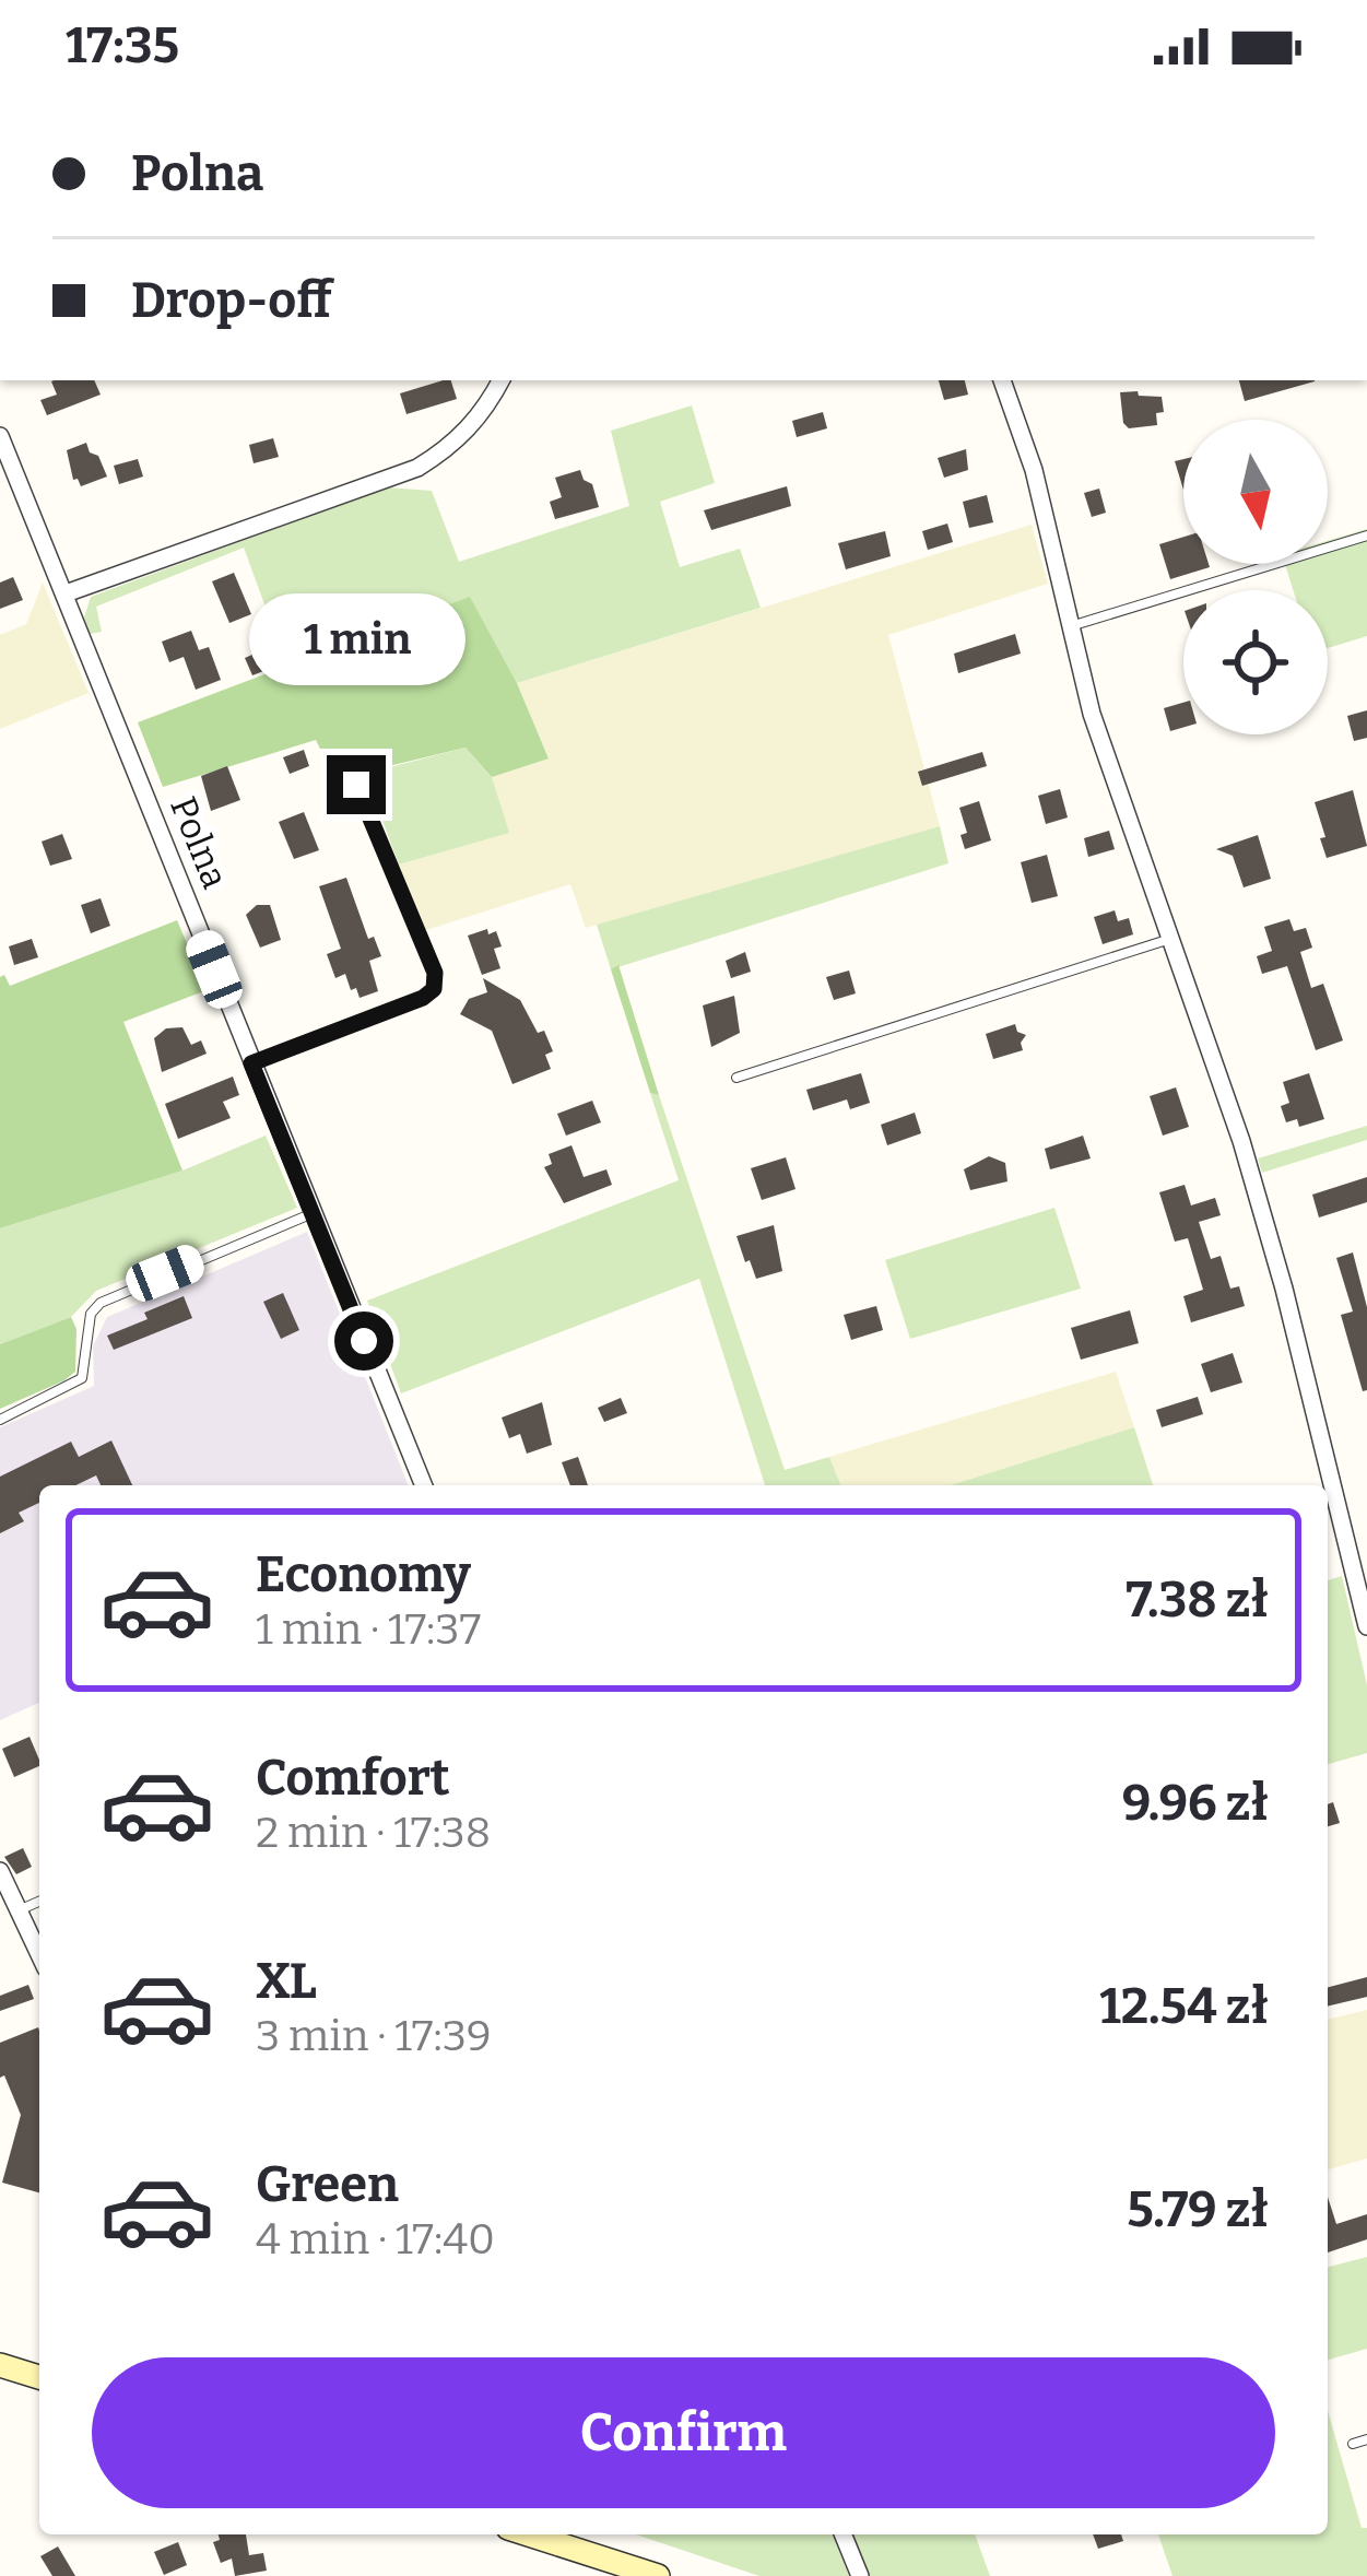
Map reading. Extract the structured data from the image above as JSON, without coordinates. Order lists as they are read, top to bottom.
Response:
{
  "streets": {
    "street": ["Polna"]
  },
  "north": "bottom",
  "page": {
    "status": "17:35",
    "banner": ["Polna", "Drop-off"],
    "bubble": "1 min",
    "list": [
      {
        "name": "Economy",
        "note": "1 min · 17:37",
        "value": "7.38 zł"
      },
      {
        "name": "Comfort",
        "note": "2 min · 17:38",
        "value": "9.96 zł"
      },
      {
        "name": "XL",
        "note": "3 min · 17:39",
        "value": "12.54 zł"
      },
      {
        "name": "Green",
        "note": "4 min · 17:40",
        "value": "5.79 zł"
      }
    ],
    "buttons": "Confirm"
  }
}
